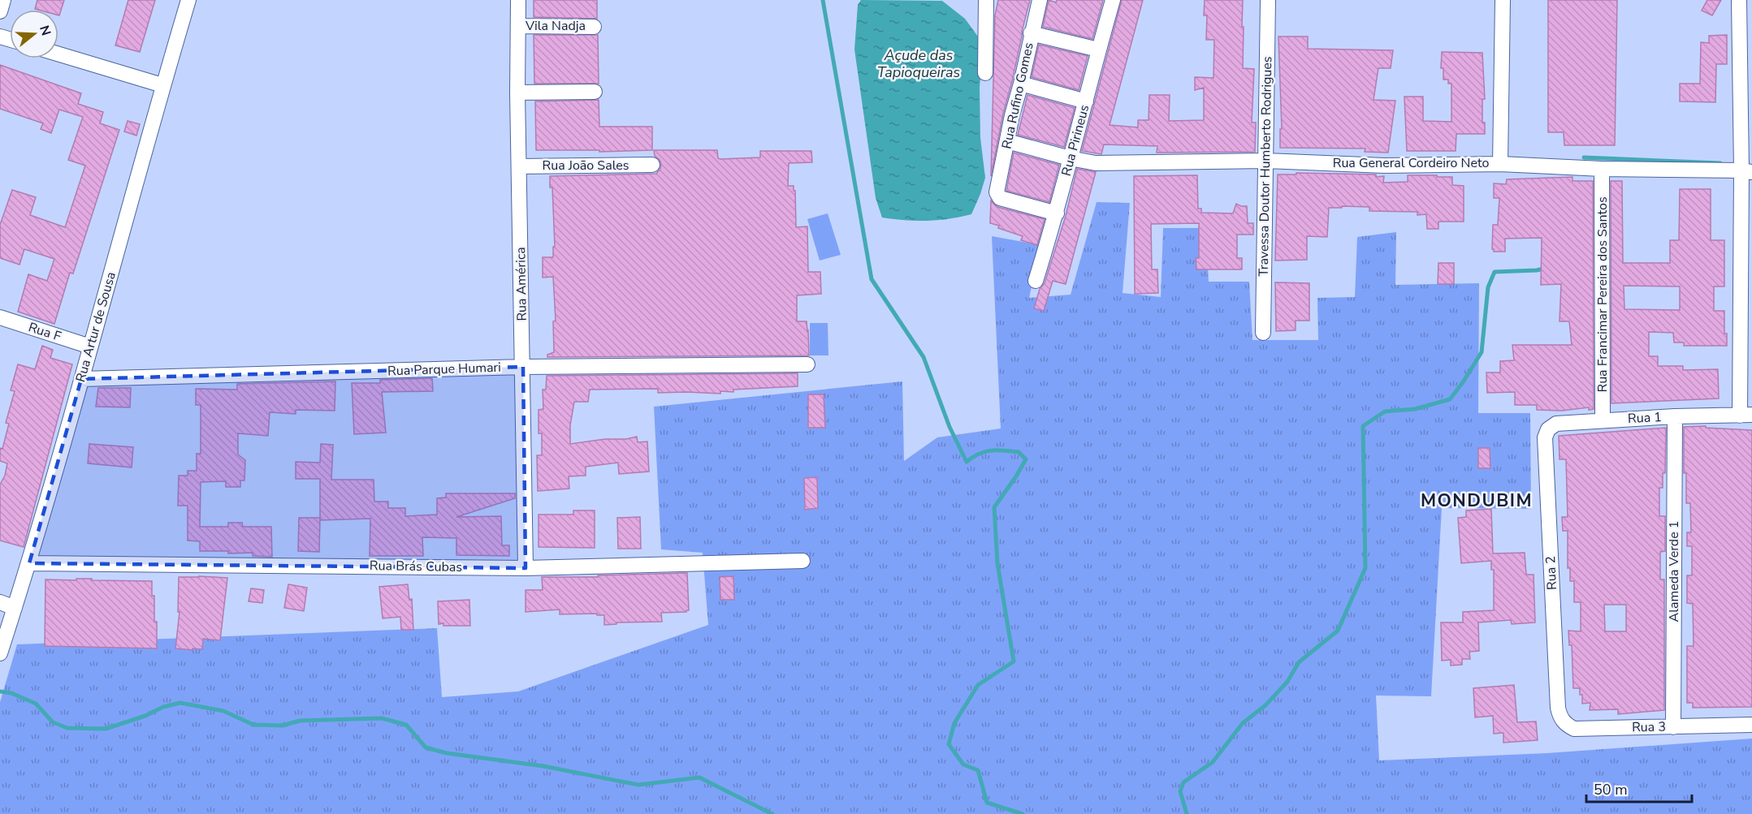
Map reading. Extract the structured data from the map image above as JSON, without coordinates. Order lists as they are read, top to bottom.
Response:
{
  "streets": {
    "street": [
      "Vila Nadja",
      "Rua Rufino Gomes",
      "Rua Pirineus",
      "Rua General Cordeiro Neto",
      "Rua João Sales",
      "Travessa Doutor Humberto Rodrigues",
      "Rua América",
      "Rua Francimar Pereira dos Santos",
      "Rua Artur de Sousa",
      "Rua F",
      "Rua Parque Humari",
      "Rua 1",
      "Rua Brás Cubas",
      "Alameda Verde 1",
      "Rua 2",
      "Rua 3"
    ]
  },
  "crossings": [
    ["Vila Nadja", "Rua América"],
    ["Rua Rufino Gomes", "Rua Pirineus"],
    ["Rua Rufino Gomes", "Rua General Cordeiro Neto"],
    ["Rua Pirineus", "Rua General Cordeiro Neto"],
    ["Rua General Cordeiro Neto", "Travessa Doutor Humberto Rodrigues"],
    ["Rua General Cordeiro Neto", "Rua Francimar Pereira dos Santos"],
    ["Rua João Sales", "Rua América"],
    ["Rua América", "Rua Parque Humari"],
    ["Rua América", "Rua Brás Cubas"],
    ["Rua Francimar Pereira dos Santos", "Rua 1"],
    ["Rua Artur de Sousa", "Rua F"],
    ["Rua Artur de Sousa", "Rua Parque Humari"],
    ["Rua Artur de Sousa", "Rua Brás Cubas"],
    ["Rua 1", "Alameda Verde 1"],
    ["Rua 1", "Rua 2"],
    ["Alameda Verde 1", "Rua 3"],
    ["Rua 2", "Rua 3"]
  ],
  "districts": ["MONDUBIM"],
  "water": ["Açude das Tapioqueiras"],
  "scale_bar": "50 m",
  "north": "right"
}
